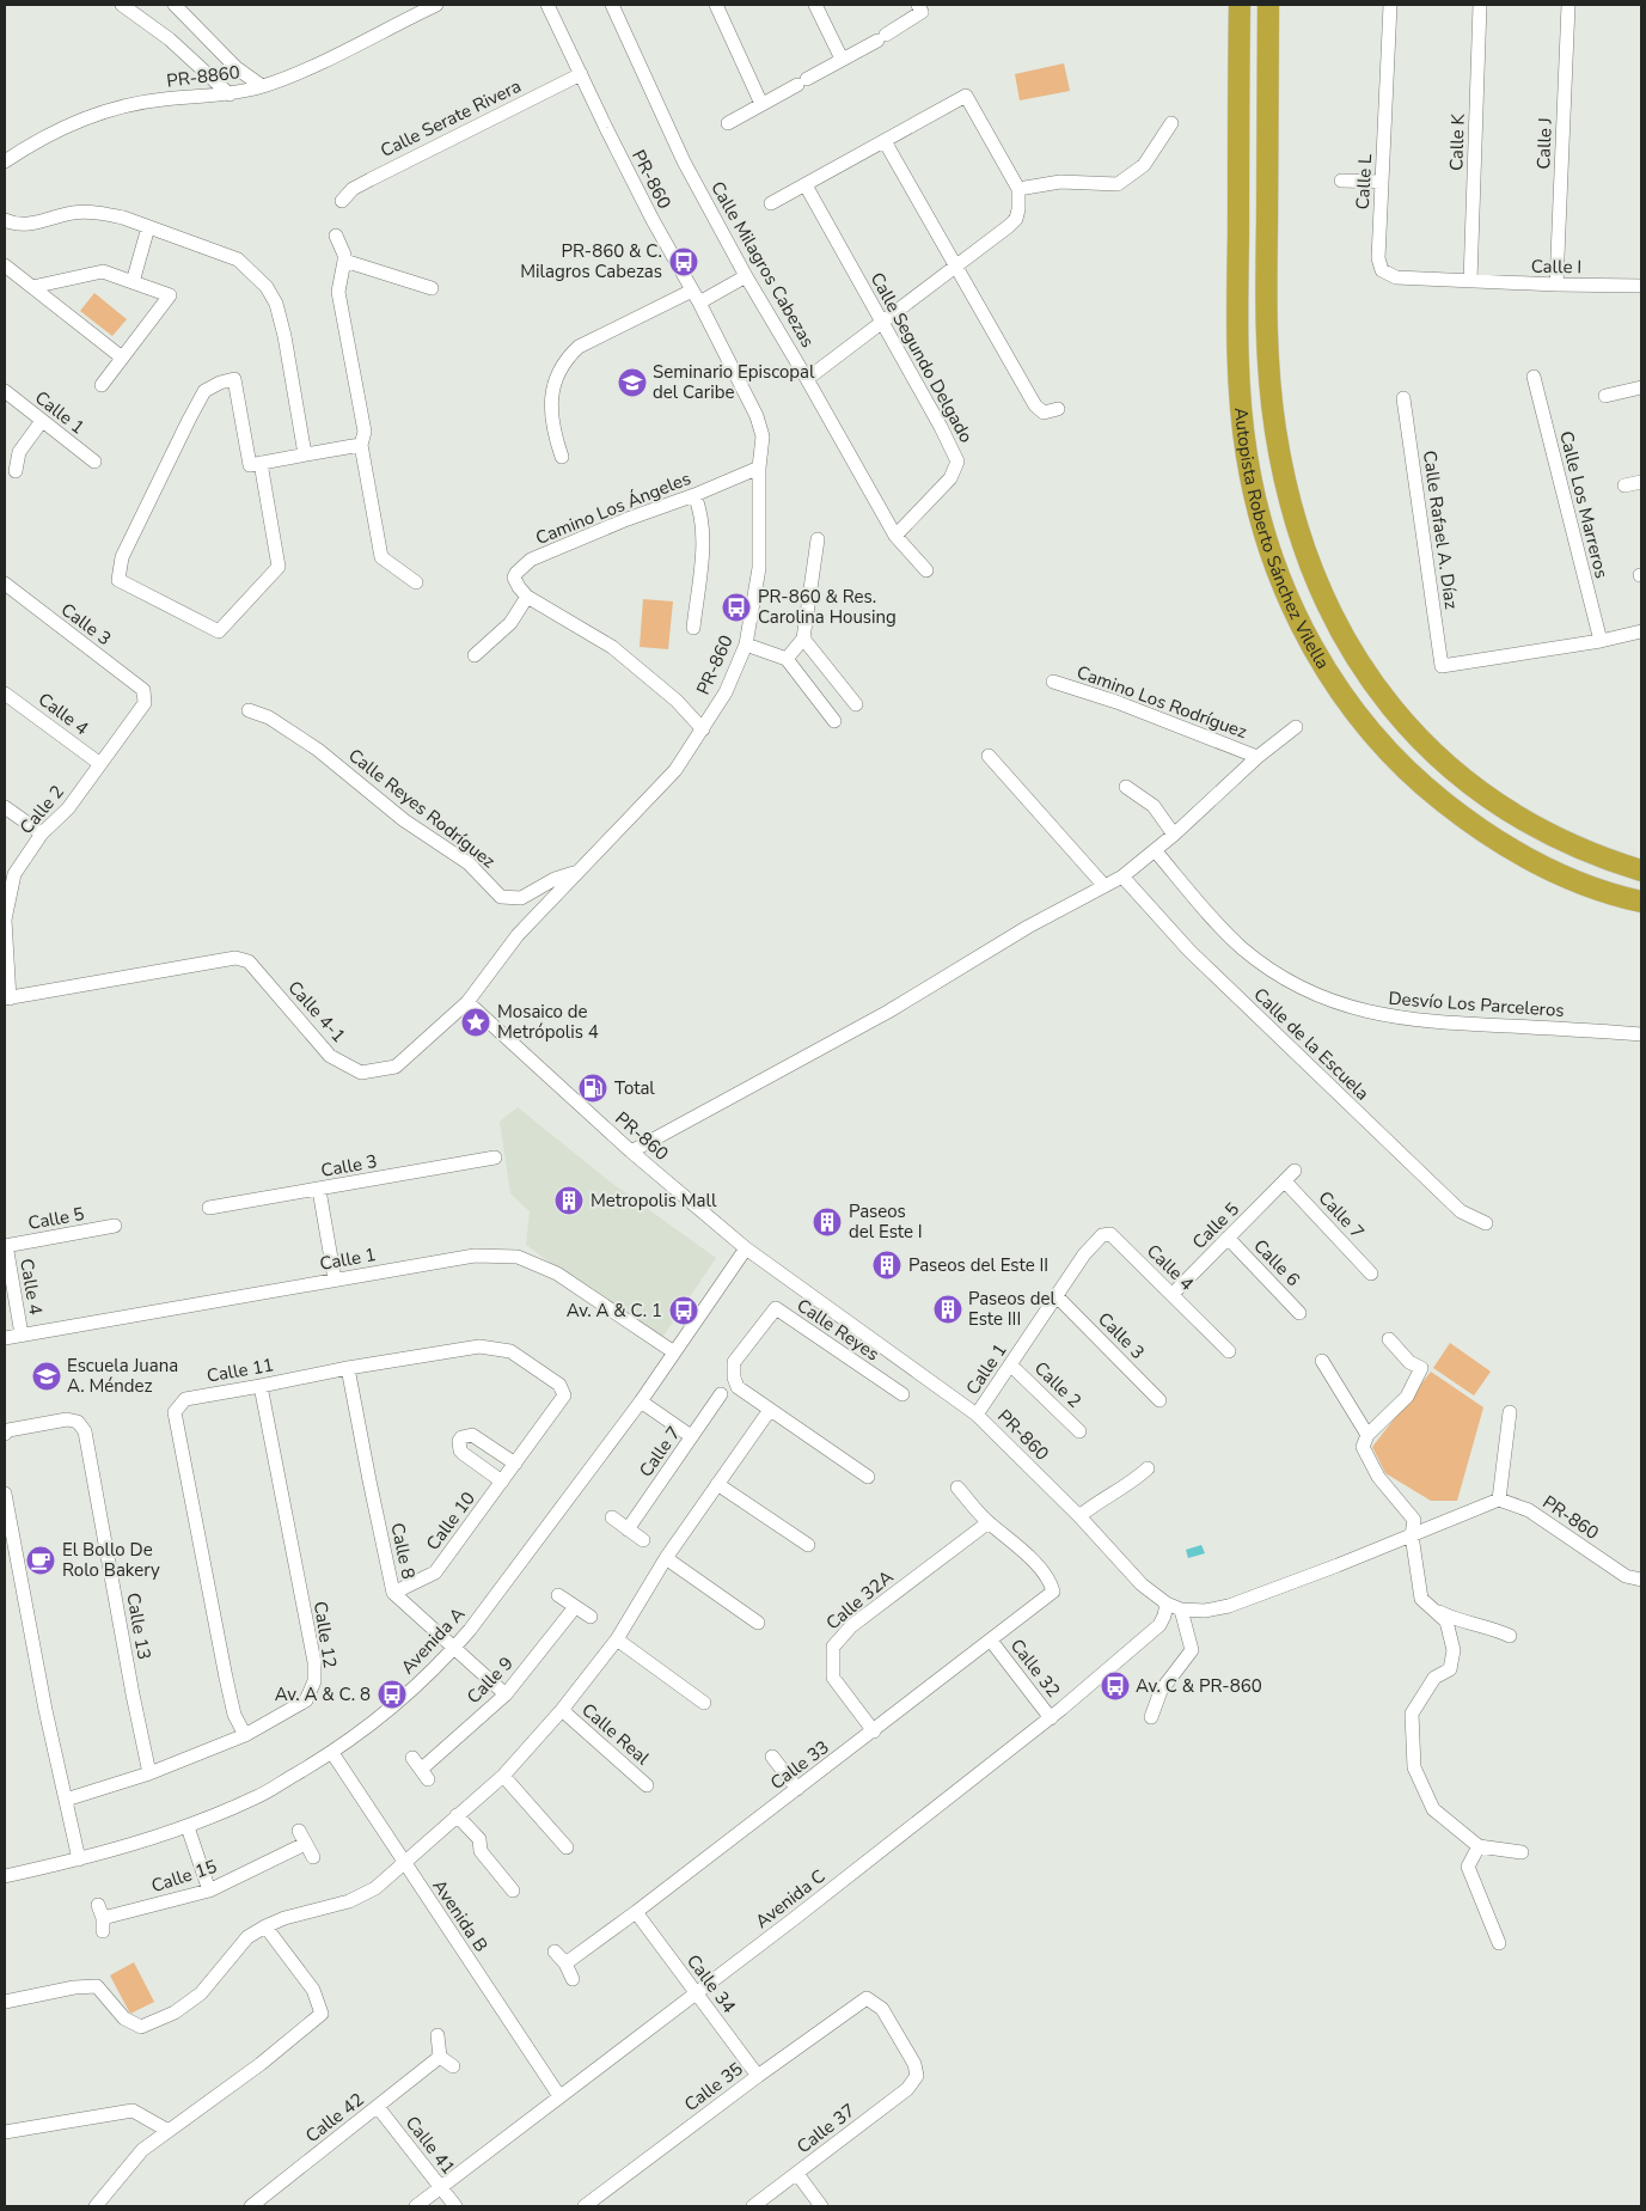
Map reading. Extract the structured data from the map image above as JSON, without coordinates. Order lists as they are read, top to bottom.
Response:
{
  "streets": {
    "highway": ["Autopista Roberto Sánchez Vilella"],
    "street": [
      "PR-8860",
      "Calle Serate Rivera",
      "Calle K",
      "Calle J",
      "PR-860",
      "Calle L",
      "Calle Milagros Cabezas",
      "Calle I",
      "Calle Segundo Delgado",
      "Calle 1",
      "Calle Los Marreros",
      "Camino Los Ángeles",
      "Calle Rafael A. Díaz",
      "Calle 3",
      "Camino Los Rodríguez",
      "Calle 4",
      "Calle Reyes Rodríguez",
      "Calle 2",
      "Desvío Los Parceleros",
      "Calle 4-1",
      "Calle de la Escuela",
      "Calle 7",
      "Calle 5",
      "Calle 6",
      "Calle Reyes",
      "Calle 11",
      "Calle 10",
      "Calle 8",
      "Calle 32A",
      "Calle 13",
      "Calle 12",
      "Avenida A",
      "Calle 32",
      "Calle 9",
      "Calle Real",
      "Calle 33",
      "Calle 15",
      "Avenida C",
      "Avenida B",
      "Calle 34",
      "Calle 35",
      "Calle 42",
      "Calle 37",
      "Calle 41"
    ]
  },
  "crossings": [
    ["Calle Serate Rivera", "PR-860"],
    ["Calle K", "Calle L"],
    ["Calle K", "Calle I"],
    ["Calle J", "Calle I"],
    ["PR-860", "Calle 1"],
    ["PR-860", "Camino Los Ángeles"],
    ["PR-860", "Calle Reyes Rodríguez"],
    ["PR-860", "Calle 4-1"],
    ["PR-860", "Avenida A"],
    ["PR-860", "Avenida C"],
    ["Calle L", "Calle I"],
    ["Calle Milagros Cabezas", "Calle Segundo Delgado"],
    ["Calle 1", "Calle 3"],
    ["Calle 1", "Calle 4"],
    ["Calle 1", "Calle 2"],
    ["Calle 1", "Avenida A"],
    ["Calle Los Marreros", "Calle Rafael A. Díaz"],
    ["Calle 3", "Calle 2"],
    ["Calle 4", "Calle 2"],
    ["Calle 4", "Calle 5"],
    ["Calle 2", "Calle 4-1"],
    ["Calle 7", "Calle 5"],
    ["Calle 5", "Calle 6"],
    ["Calle 11", "Calle 10"],
    ["Calle 11", "Calle 8"],
    ["Calle 11", "Calle 12"],
    ["Calle 10", "Calle 8"],
    ["Calle 8", "Avenida A"],
    ["Calle 8", "Calle 9"],
    ["Calle 32A", "Calle 33"],
    ["Calle 13", "Calle 12"],
    ["Avenida A", "Avenida B"],
    ["Calle 32", "Calle 33"],
    ["Calle 32", "Avenida C"],
    ["Calle 33", "Calle 34"],
    ["Avenida C", "Avenida B"],
    ["Avenida C", "Calle 34"],
    ["Avenida C", "Calle 41"],
    ["Calle 34", "Calle 35"],
    ["Calle 35", "Calle 37"],
    ["Calle 42", "Calle 41"]
  ],
  "places": {
    "bus stop": [
      "PR-860 & C. Milagros Cabezas",
      "PR-860 & Res. Carolina Housing",
      "Av. A & C. 1",
      "Av. C & PR-860",
      "Av. A & C. 8"
    ],
    "school or university": ["Seminario Episcopal del Caribe", "Escuela Juana A. Méndez"],
    "place": ["Mosaico de Metrópolis 4"],
    "fuel station": ["Total"],
    "building": [
      "Metropolis Mall",
      "Paseos del Este I",
      "Paseos del Este II",
      "Paseos del Este III"
    ],
    "cafe": ["El Bollo De Rolo Bakery"]
  }
}
